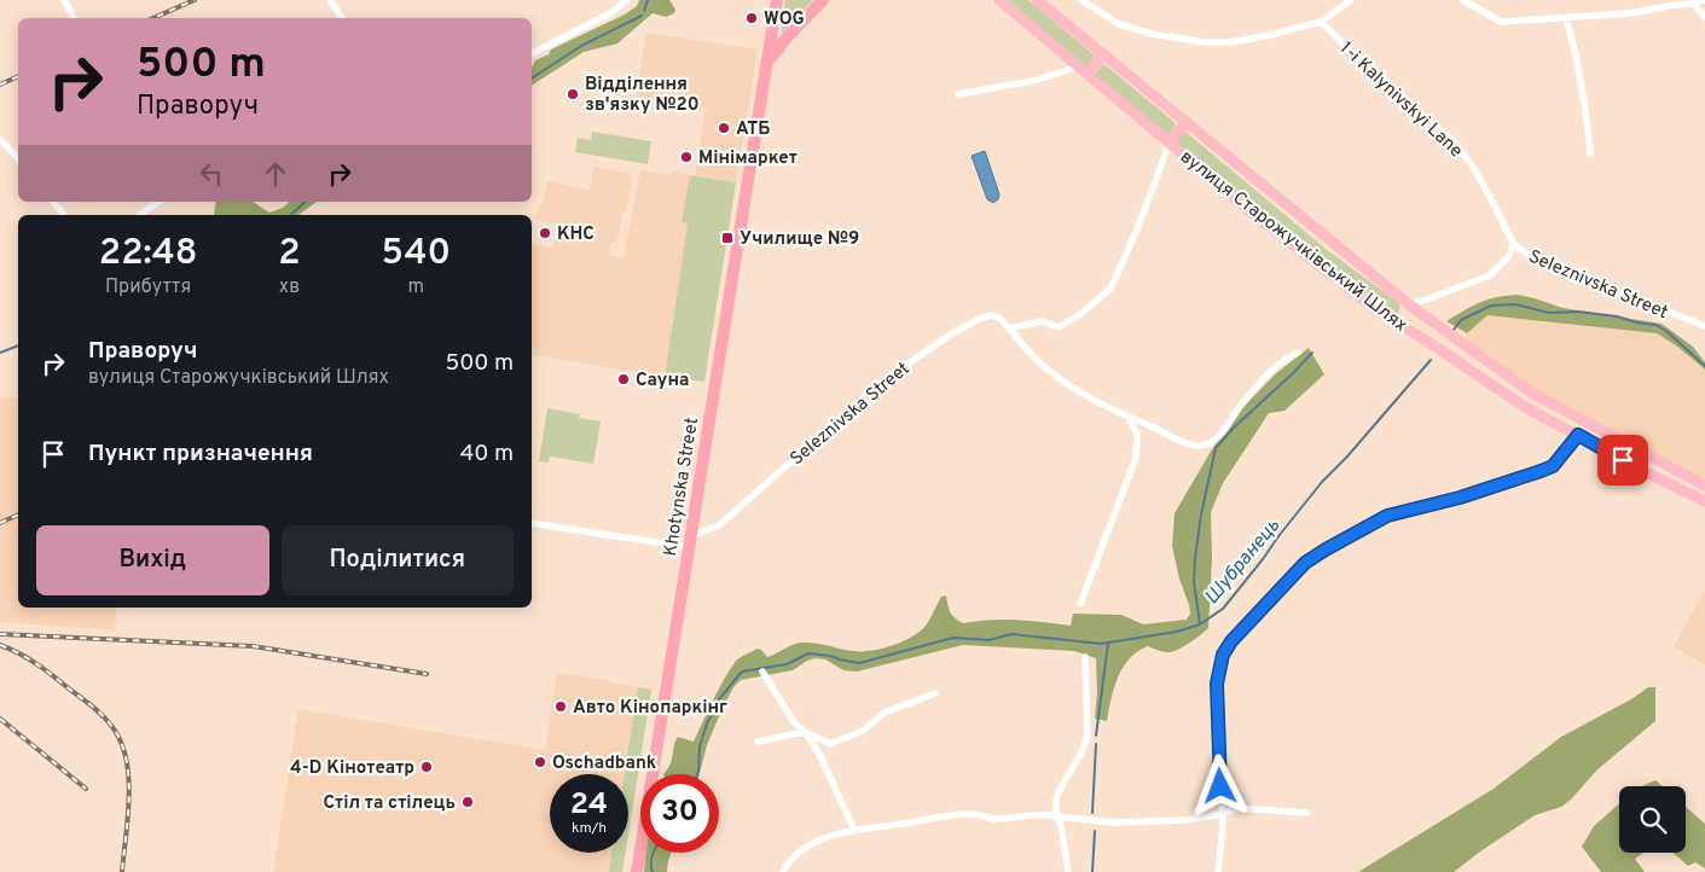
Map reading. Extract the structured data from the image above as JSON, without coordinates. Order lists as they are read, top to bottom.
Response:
{
  "streets": {
    "highway": ["Khotynska Street"],
    "main road": ["вулиця Старожучківський Шлях"],
    "street": ["1-i Kalynivskyi Lane", "Seleznivska Street"]
  },
  "crossings": [
    ["1-i Kalynivskyi Lane", "Seleznivska Street"],
    ["вулиця Старожучківський Шлях", "Seleznivska Street"],
    ["Seleznivska Street", "Khotynska Street"]
  ],
  "water": ["Шубранець"],
  "places": {
    "other": [
      "WOG",
      "Відділення зв'язку №20",
      "АТБ",
      "Мінімаркет",
      "КНС",
      "Сауна",
      "Авто Кінопаркінг",
      "Oschadbank",
      "4-D Кінотеатр",
      "Стіл та стілець"
    ],
    "transit": ["Училище №9"]
  },
  "page": {
    "turn": ["500 m", "Праворуч"],
    "eta": [
      "22:48",
      "Прибуття",
      "2",
      "хв",
      "540",
      "m"
    ],
    "list": [
      {
        "name": "Праворуч",
        "note": "вулиця Старожучківський Шлях",
        "value": "500 m"
      },
      {
        "name": "Пункт призначення",
        "value": "40 m"
      }
    ],
    "buttons": ["Вихід", "Поділитися"],
    "speed": "24 km/h",
    "limit": "30"
  }
}
